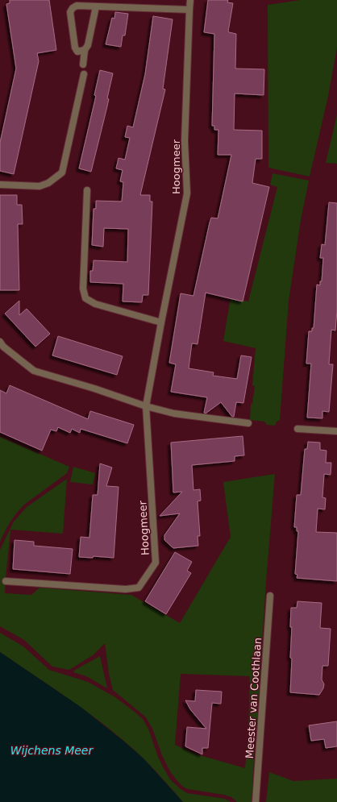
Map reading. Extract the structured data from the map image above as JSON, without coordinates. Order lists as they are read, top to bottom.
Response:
{
  "streets": {
    "street": ["Hoogmeer", "Meester van Coothlaan"]
  },
  "water": ["Wijchens Meer"]
}
